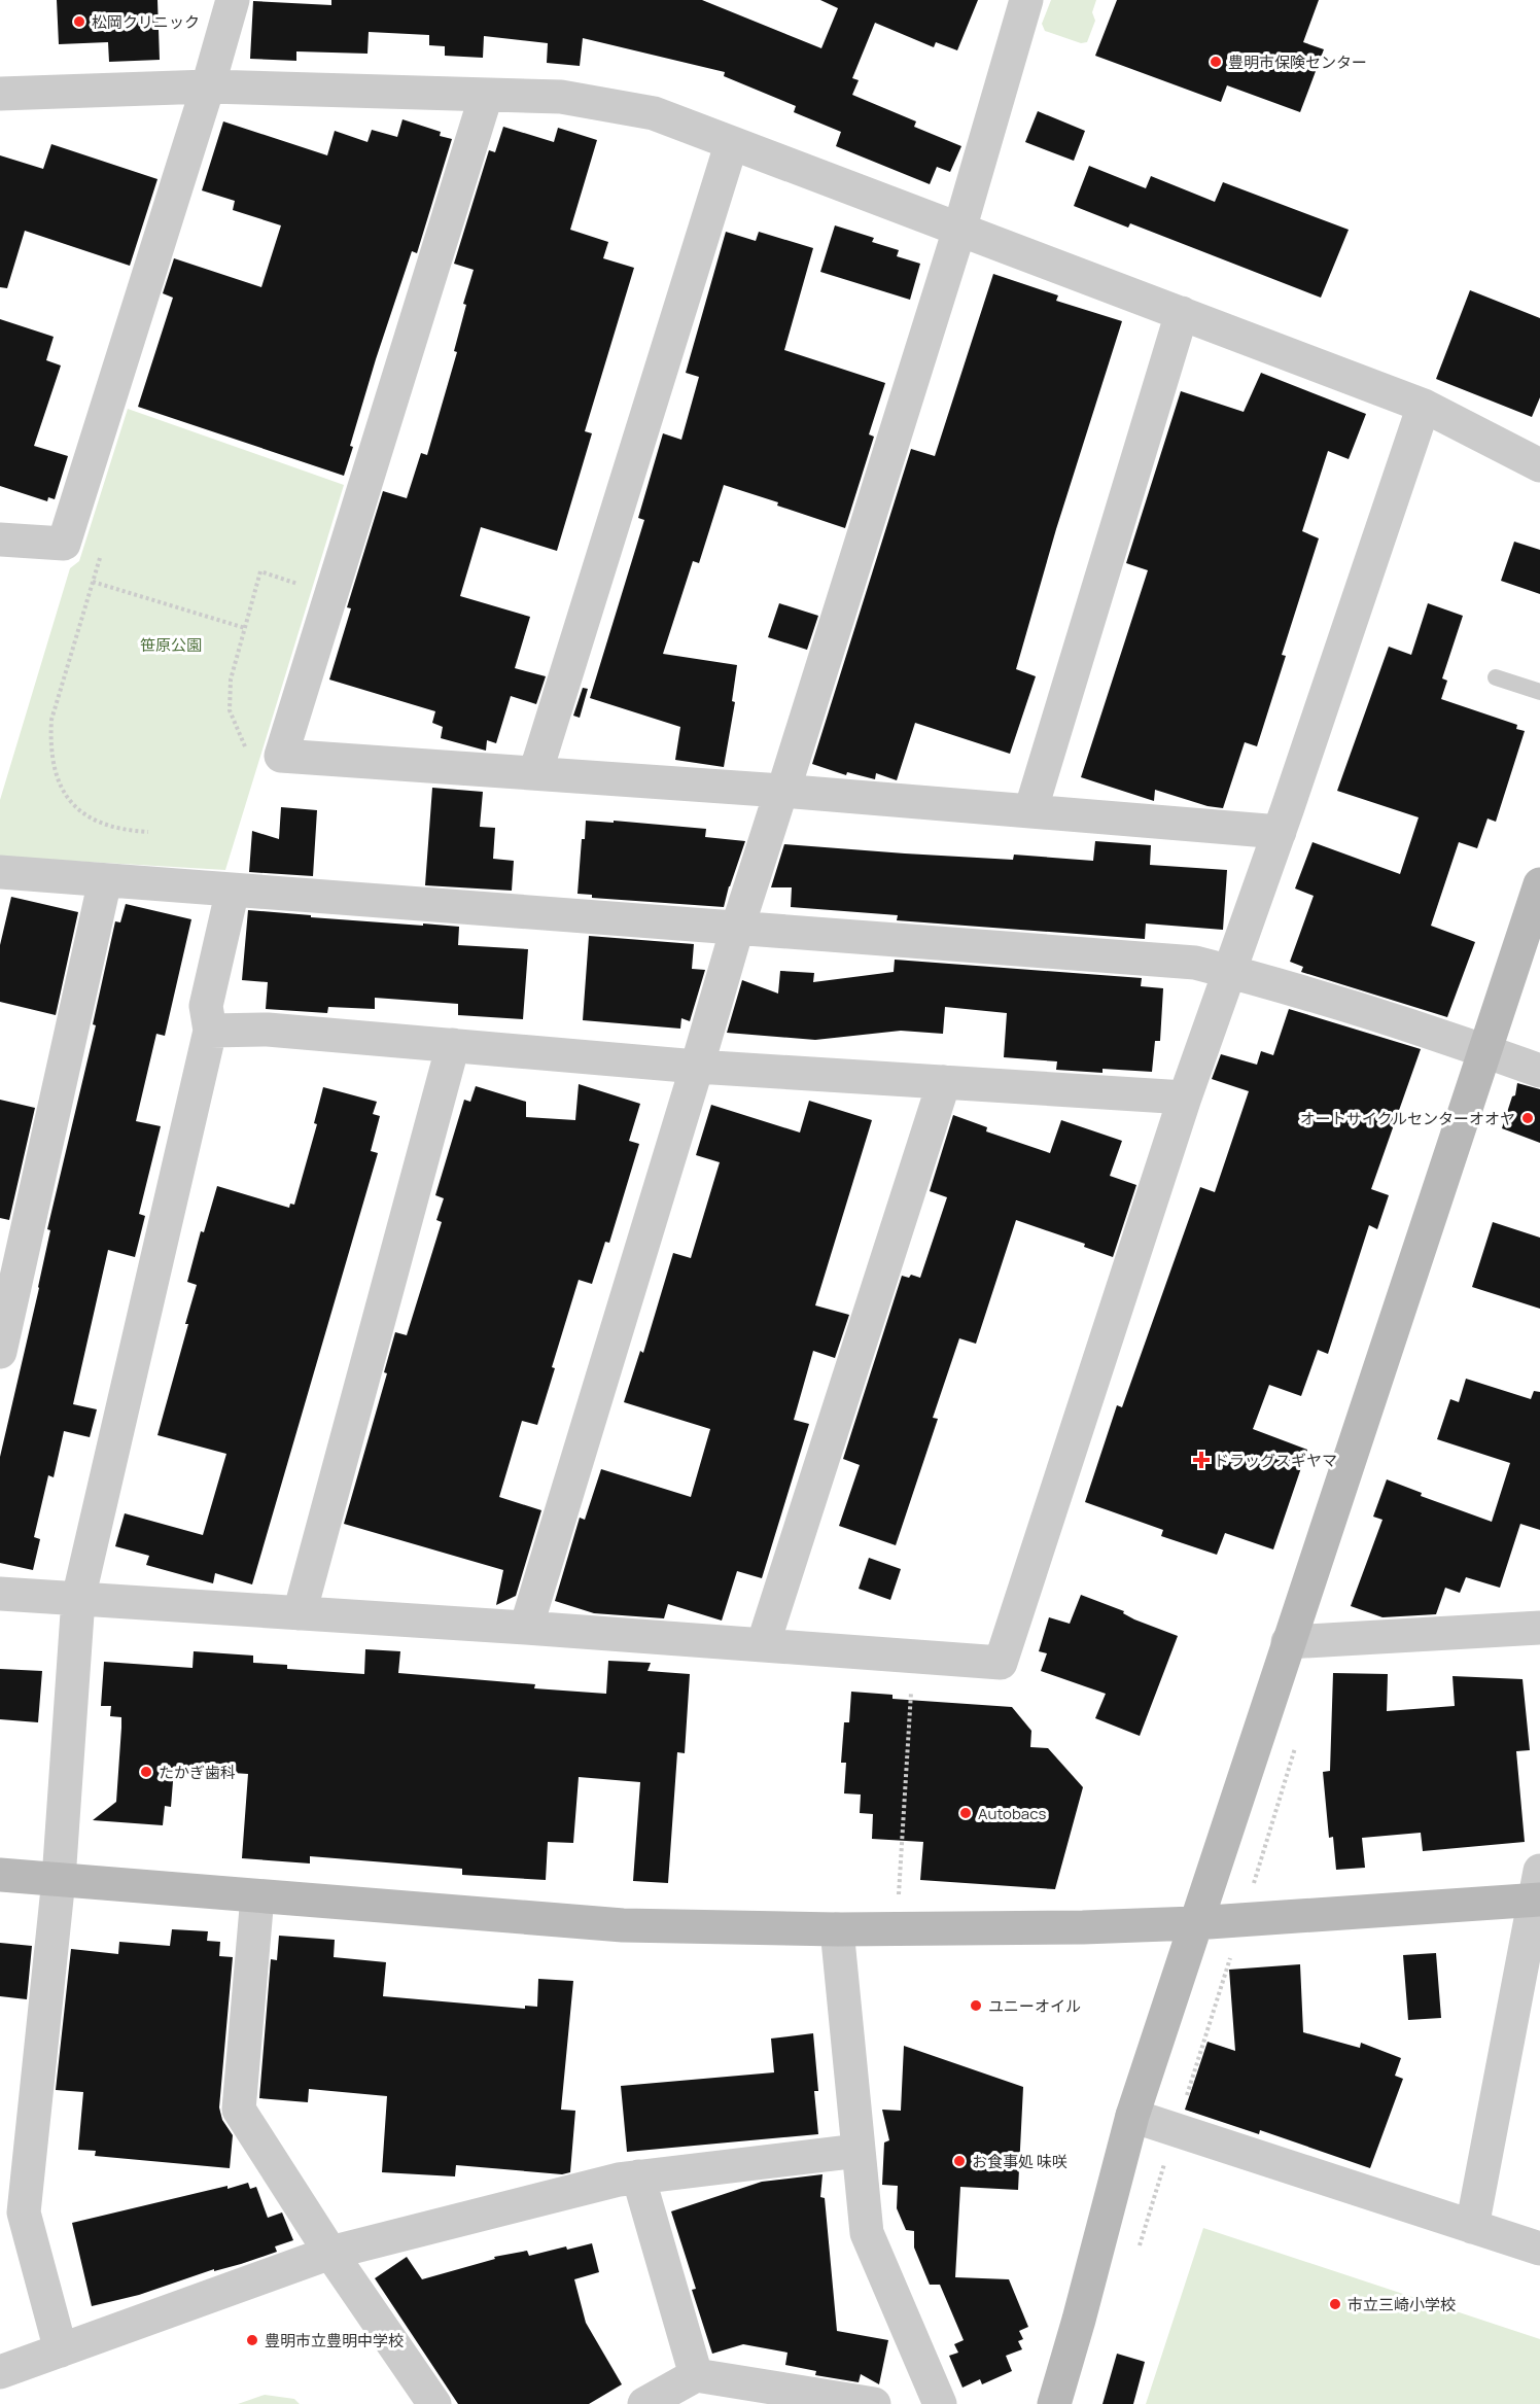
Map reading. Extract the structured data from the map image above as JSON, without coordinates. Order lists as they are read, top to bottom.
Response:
{
  "parks": ["笹原公園"],
  "places": {
    "other": [
      "松岡クリニック",
      "豊明市保険センター",
      "オートサイクルセンターオオヤ",
      "たかぎ歯科",
      "Autobacs",
      "ユニーオイル",
      "お食事処 味咲",
      "市立三崎小学校",
      "豊明市立豊明中学校"
    ],
    "health": ["ドラッグスギヤマ"]
  }
}
